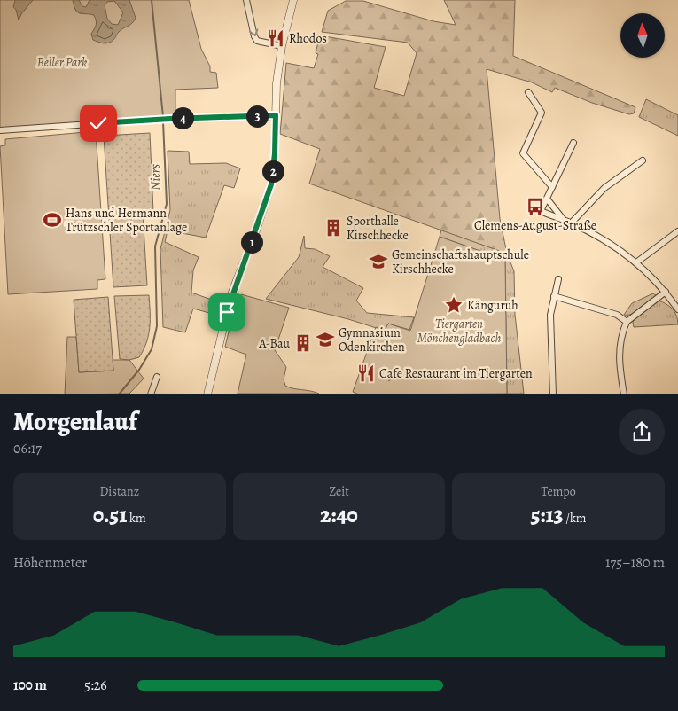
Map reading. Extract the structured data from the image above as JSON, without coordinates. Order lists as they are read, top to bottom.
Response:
{
  "water": ["Niers"],
  "parks": ["Beller Park", "Tiergarten Mönchengladbach"],
  "places": {
    "restaurant": ["Rhodos", "Cafe Restaurant im Tiergarten"],
    "bus stop": ["Clemens-August-Straße"],
    "sports": ["Hans und Hermann Trützschler Sportanlage"],
    "building": ["Sporthalle Kirschhecke", "A-Bau"],
    "school or university": ["Gemeinschaftshauptschule Kirschhecke", "Gymnasium Odenkirchen"],
    "place": ["Känguruh"]
  },
  "north": "top",
  "page": {
    "pins": [
      "3",
      "4",
      "2",
      "1"
    ],
    "heading": ["Morgenlauf", "06:17"],
    "stats": [
      ["Distanz", "0.51 km"],
      ["Zeit", "2:40"],
      ["Tempo", "5:13 /km"]
    ],
    "chart": ["Höhenmeter", "175–180 m"],
    "list": [
      {
        "name": "100 m",
        "note": "5:26"
      }
    ]
  }
}
